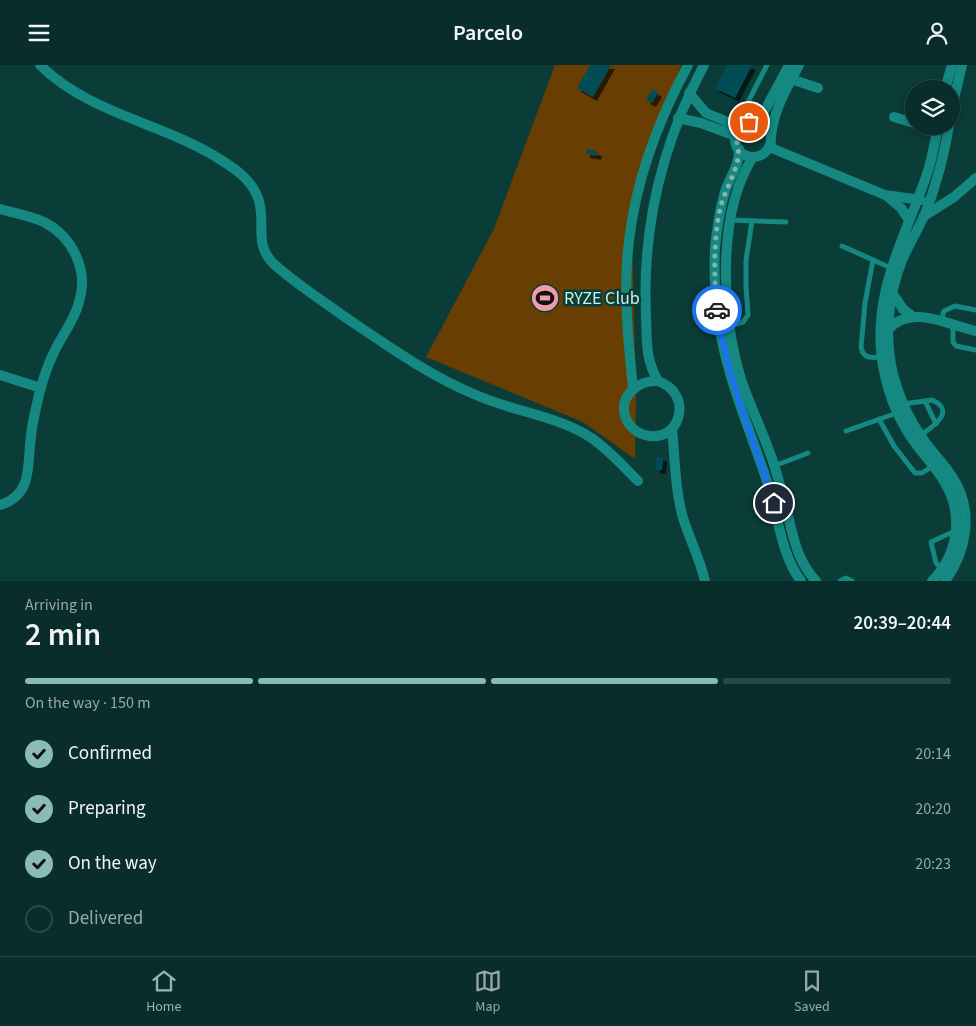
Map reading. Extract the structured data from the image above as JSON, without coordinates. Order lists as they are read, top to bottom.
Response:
{
  "places": {
    "sports": ["RYZE Club"]
  },
  "page": {
    "header": "Parcelo",
    "heading": ["2 min", "Arriving in", "20:39–20:44"],
    "bar": "On the way · 150 m",
    "list": [
      ["Confirmed", "20:14"],
      ["Preparing", "20:20"],
      ["On the way", "20:23"],
      "Delivered"
    ],
    "tabs": ["Home", "Map", "Saved"]
  }
}
